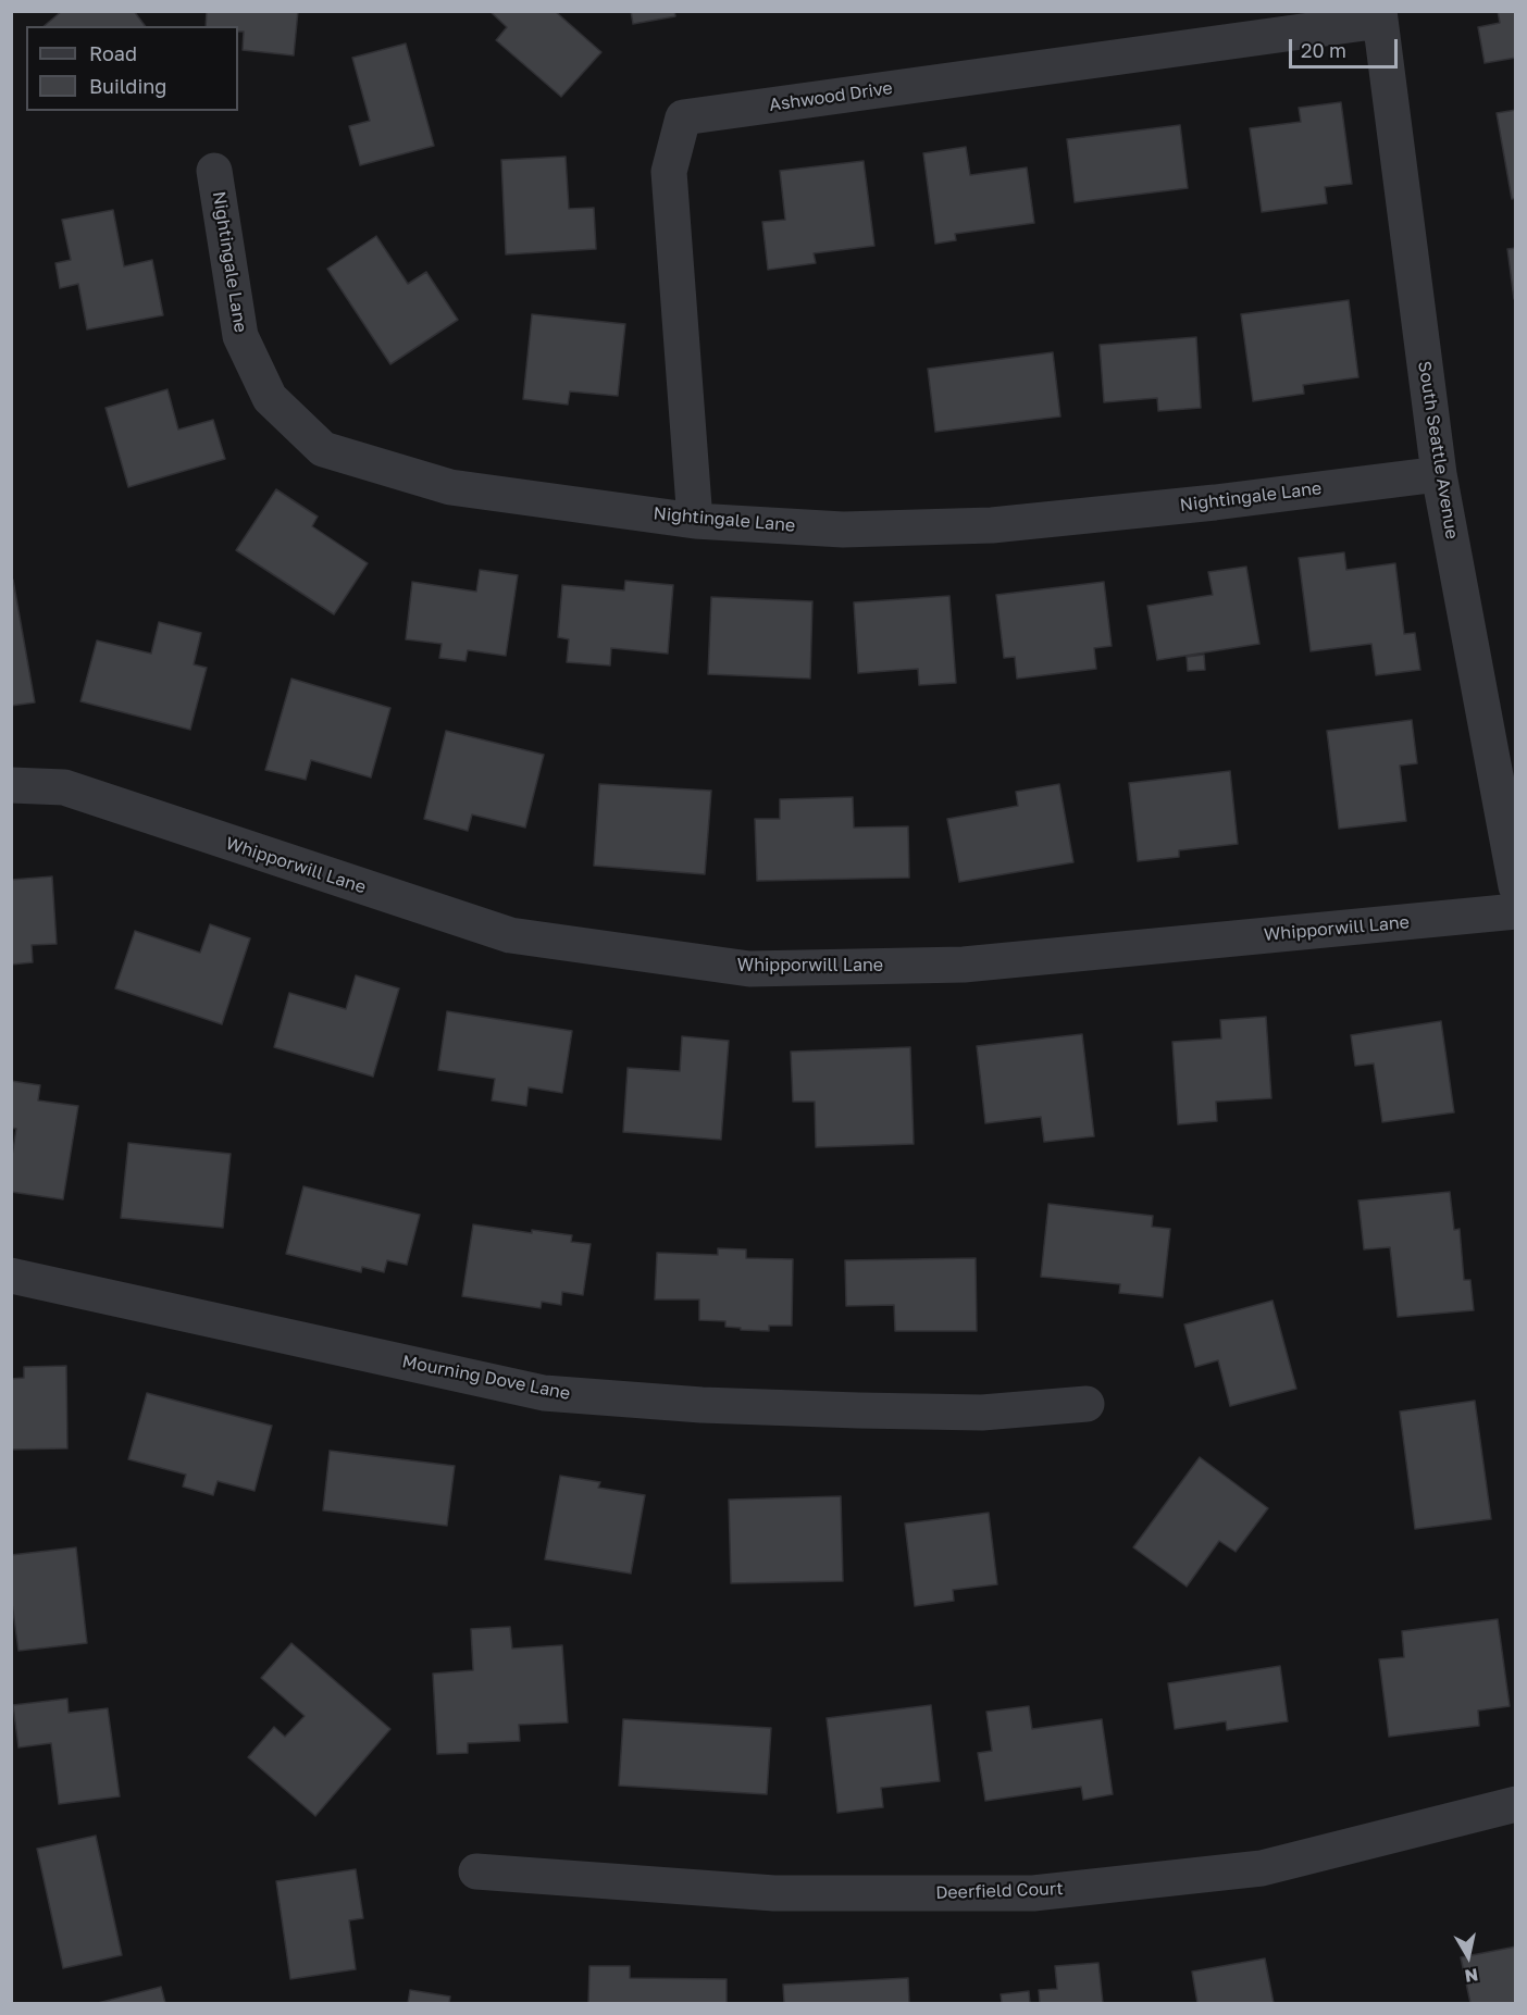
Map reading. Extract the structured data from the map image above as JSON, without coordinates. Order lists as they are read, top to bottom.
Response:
{
  "streets": {
    "street": [
      "Ashwood Drive",
      "Nightingale Lane",
      "South Seattle Avenue",
      "Whipporwill Lane",
      "Mourning Dove Lane",
      "Deerfield Court"
    ]
  },
  "crossings": [
    ["Ashwood Drive", "Nightingale Lane"],
    ["Ashwood Drive", "South Seattle Avenue"],
    ["Nightingale Lane", "South Seattle Avenue"]
  ],
  "legend": ["Road", "Building"],
  "scale_bar": "20 m",
  "north": "bottom"
}
